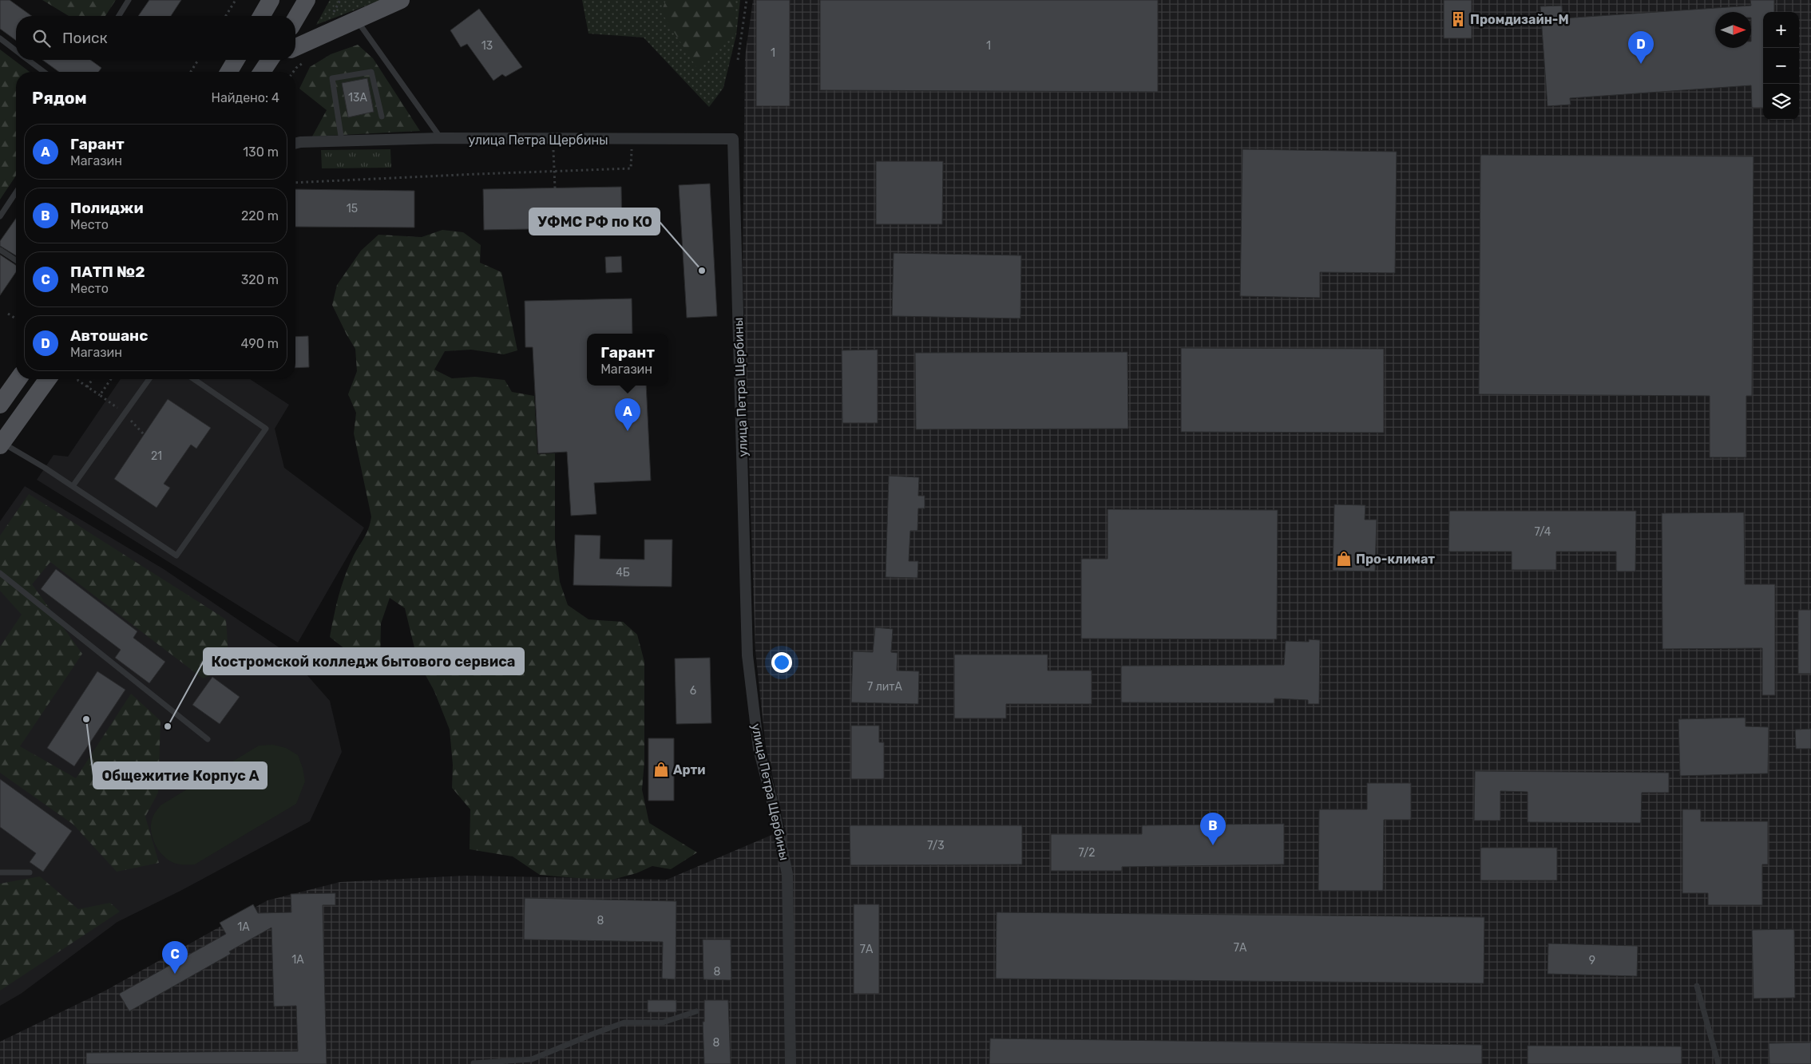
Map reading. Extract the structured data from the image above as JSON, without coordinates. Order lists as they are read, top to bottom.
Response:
{
  "streets": {
    "street": ["улица Петра Щербины"]
  },
  "places": {
    "building": ["Промдизайн-М"],
    "other": ["УФМС РФ по КО", "Общежитие Корпус А", "Костромской колледж бытового сервиса"],
    "shop": ["Про-климат", "Арти"]
  },
  "house_numbers": [
    "13",
    "1",
    "1",
    "13А",
    "15",
    "21",
    "7/4",
    "4Б",
    "7 литА",
    "6",
    "7/3",
    "7/2",
    "8",
    "1А",
    "7А",
    "7А",
    "1А",
    "9",
    "8",
    "8"
  ],
  "north": "right",
  "page": {
    "map_buttons": ["+", "−"],
    "search": "Поиск",
    "pins": [
      "D",
      "A",
      "B",
      "C"
    ],
    "heading": ["Рядом", "Найдено: 4"],
    "list": [
      {
        "mark": "A",
        "name": "Гарант",
        "note": "Магазин",
        "value": "130 m"
      },
      {
        "mark": "B",
        "name": "Полиджи",
        "note": "Место",
        "value": "220 m"
      },
      {
        "mark": "C",
        "name": "ПАТП №2",
        "note": "Место",
        "value": "320 m"
      },
      {
        "mark": "D",
        "name": "Автошанс",
        "note": "Магазин",
        "value": "490 m"
      }
    ],
    "popup": ["Гарант", "Магазин"]
  }
}
